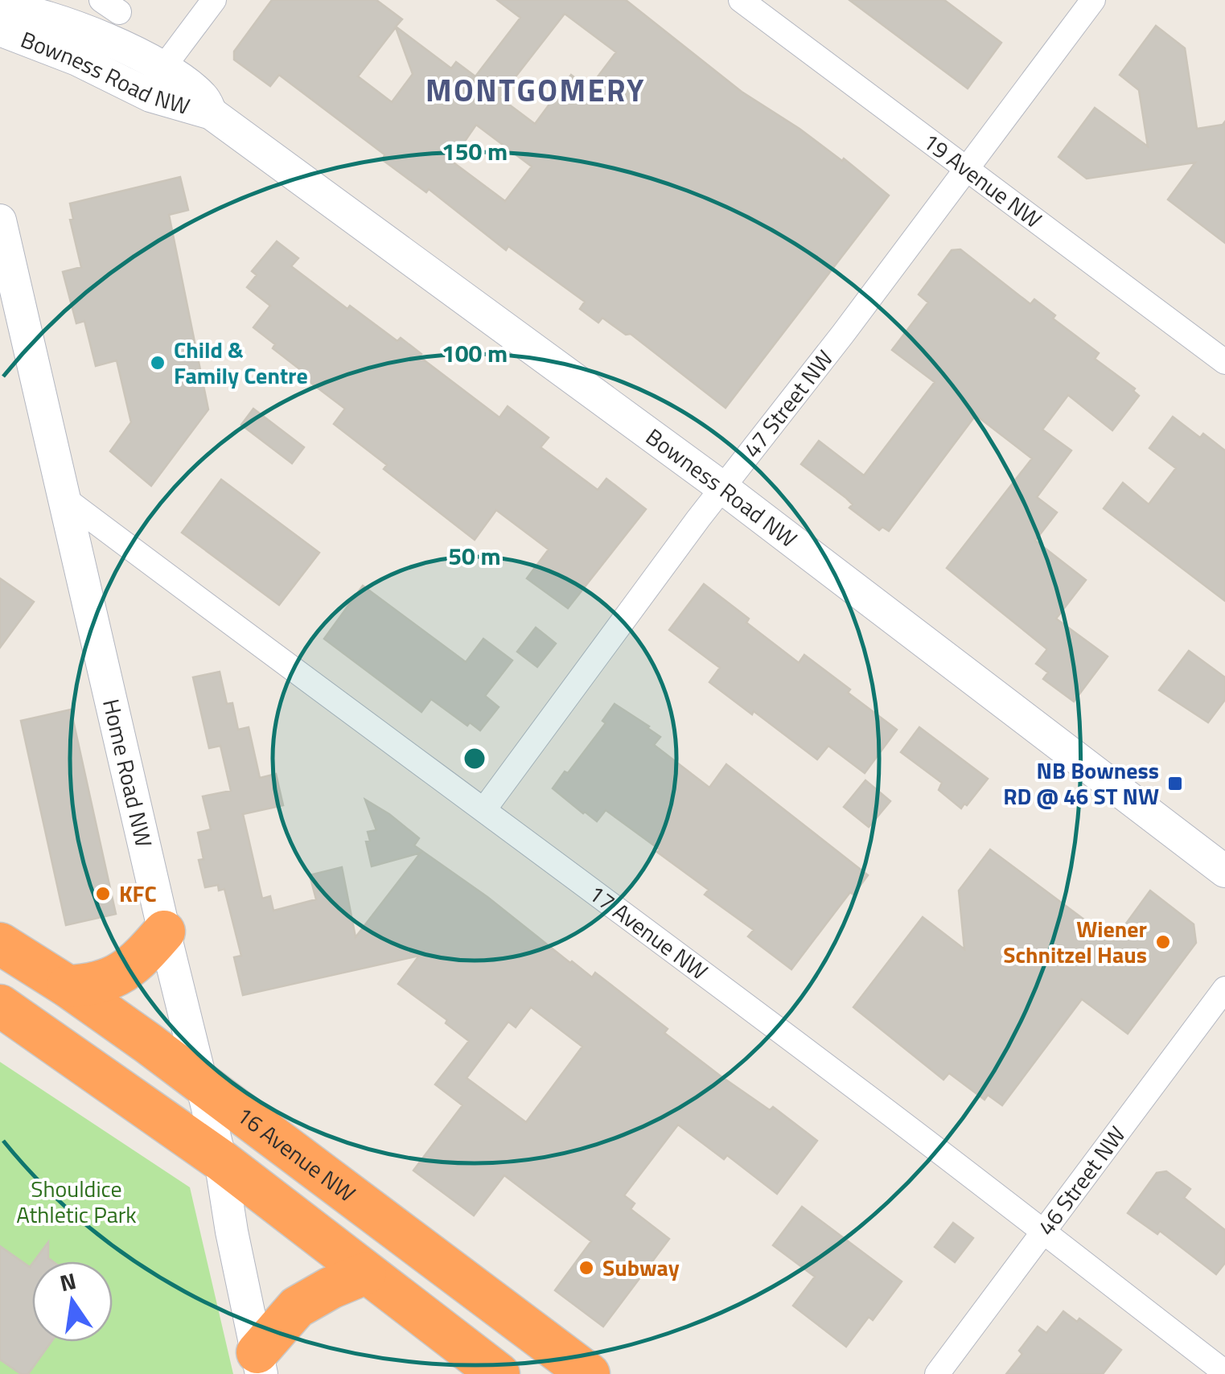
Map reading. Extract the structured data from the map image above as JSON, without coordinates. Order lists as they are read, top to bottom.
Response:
{
  "streets": {
    "highway": ["16 Avenue NW"],
    "street": [
      "Bowness Road NW",
      "19 Avenue NW",
      "47 Street NW",
      "Home Road NW",
      "17 Avenue NW",
      "46 Street NW"
    ]
  },
  "crossings": [
    ["Bowness Road NW", "47 Street NW"],
    ["19 Avenue NW", "47 Street NW"],
    ["47 Street NW", "17 Avenue NW"],
    ["Home Road NW", "17 Avenue NW"],
    ["Home Road NW", "16 Avenue NW"],
    ["17 Avenue NW", "46 Street NW"]
  ],
  "districts": ["MONTGOMERY"],
  "parks": ["Shouldice Athletic Park"],
  "places": {
    "other": [
      "Child & Family Centre",
      "KFC",
      "Wiener Schnitzel Haus",
      "Subway"
    ],
    "transit": ["NB Bowness RD @ 46 ST NW"]
  },
  "north": "top",
  "rings": ["150 m", "100 m", "50 m"]
}
